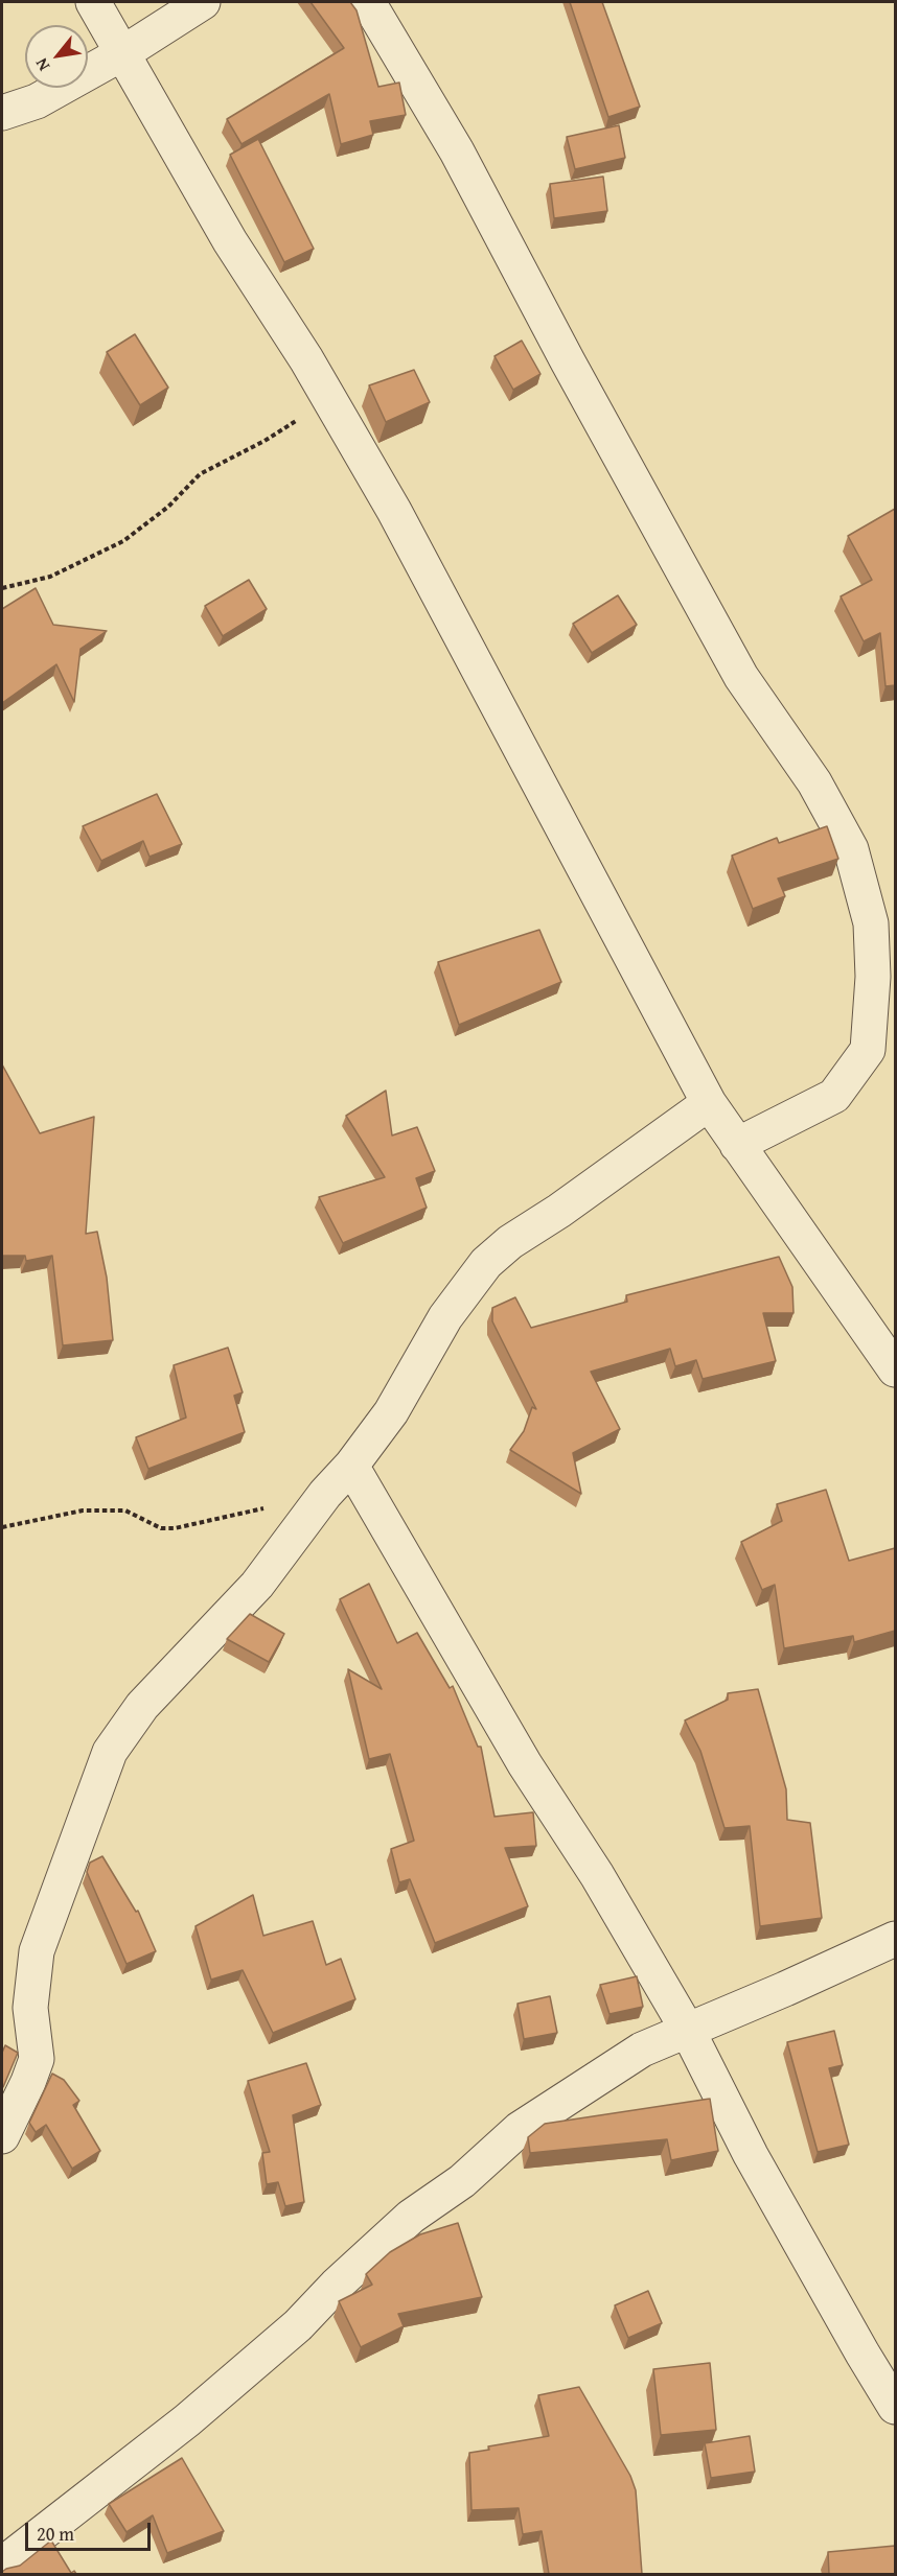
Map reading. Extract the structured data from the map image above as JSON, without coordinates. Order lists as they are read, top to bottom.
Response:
{
  "scale_bar": "20 m",
  "north": "bottom left"
}
